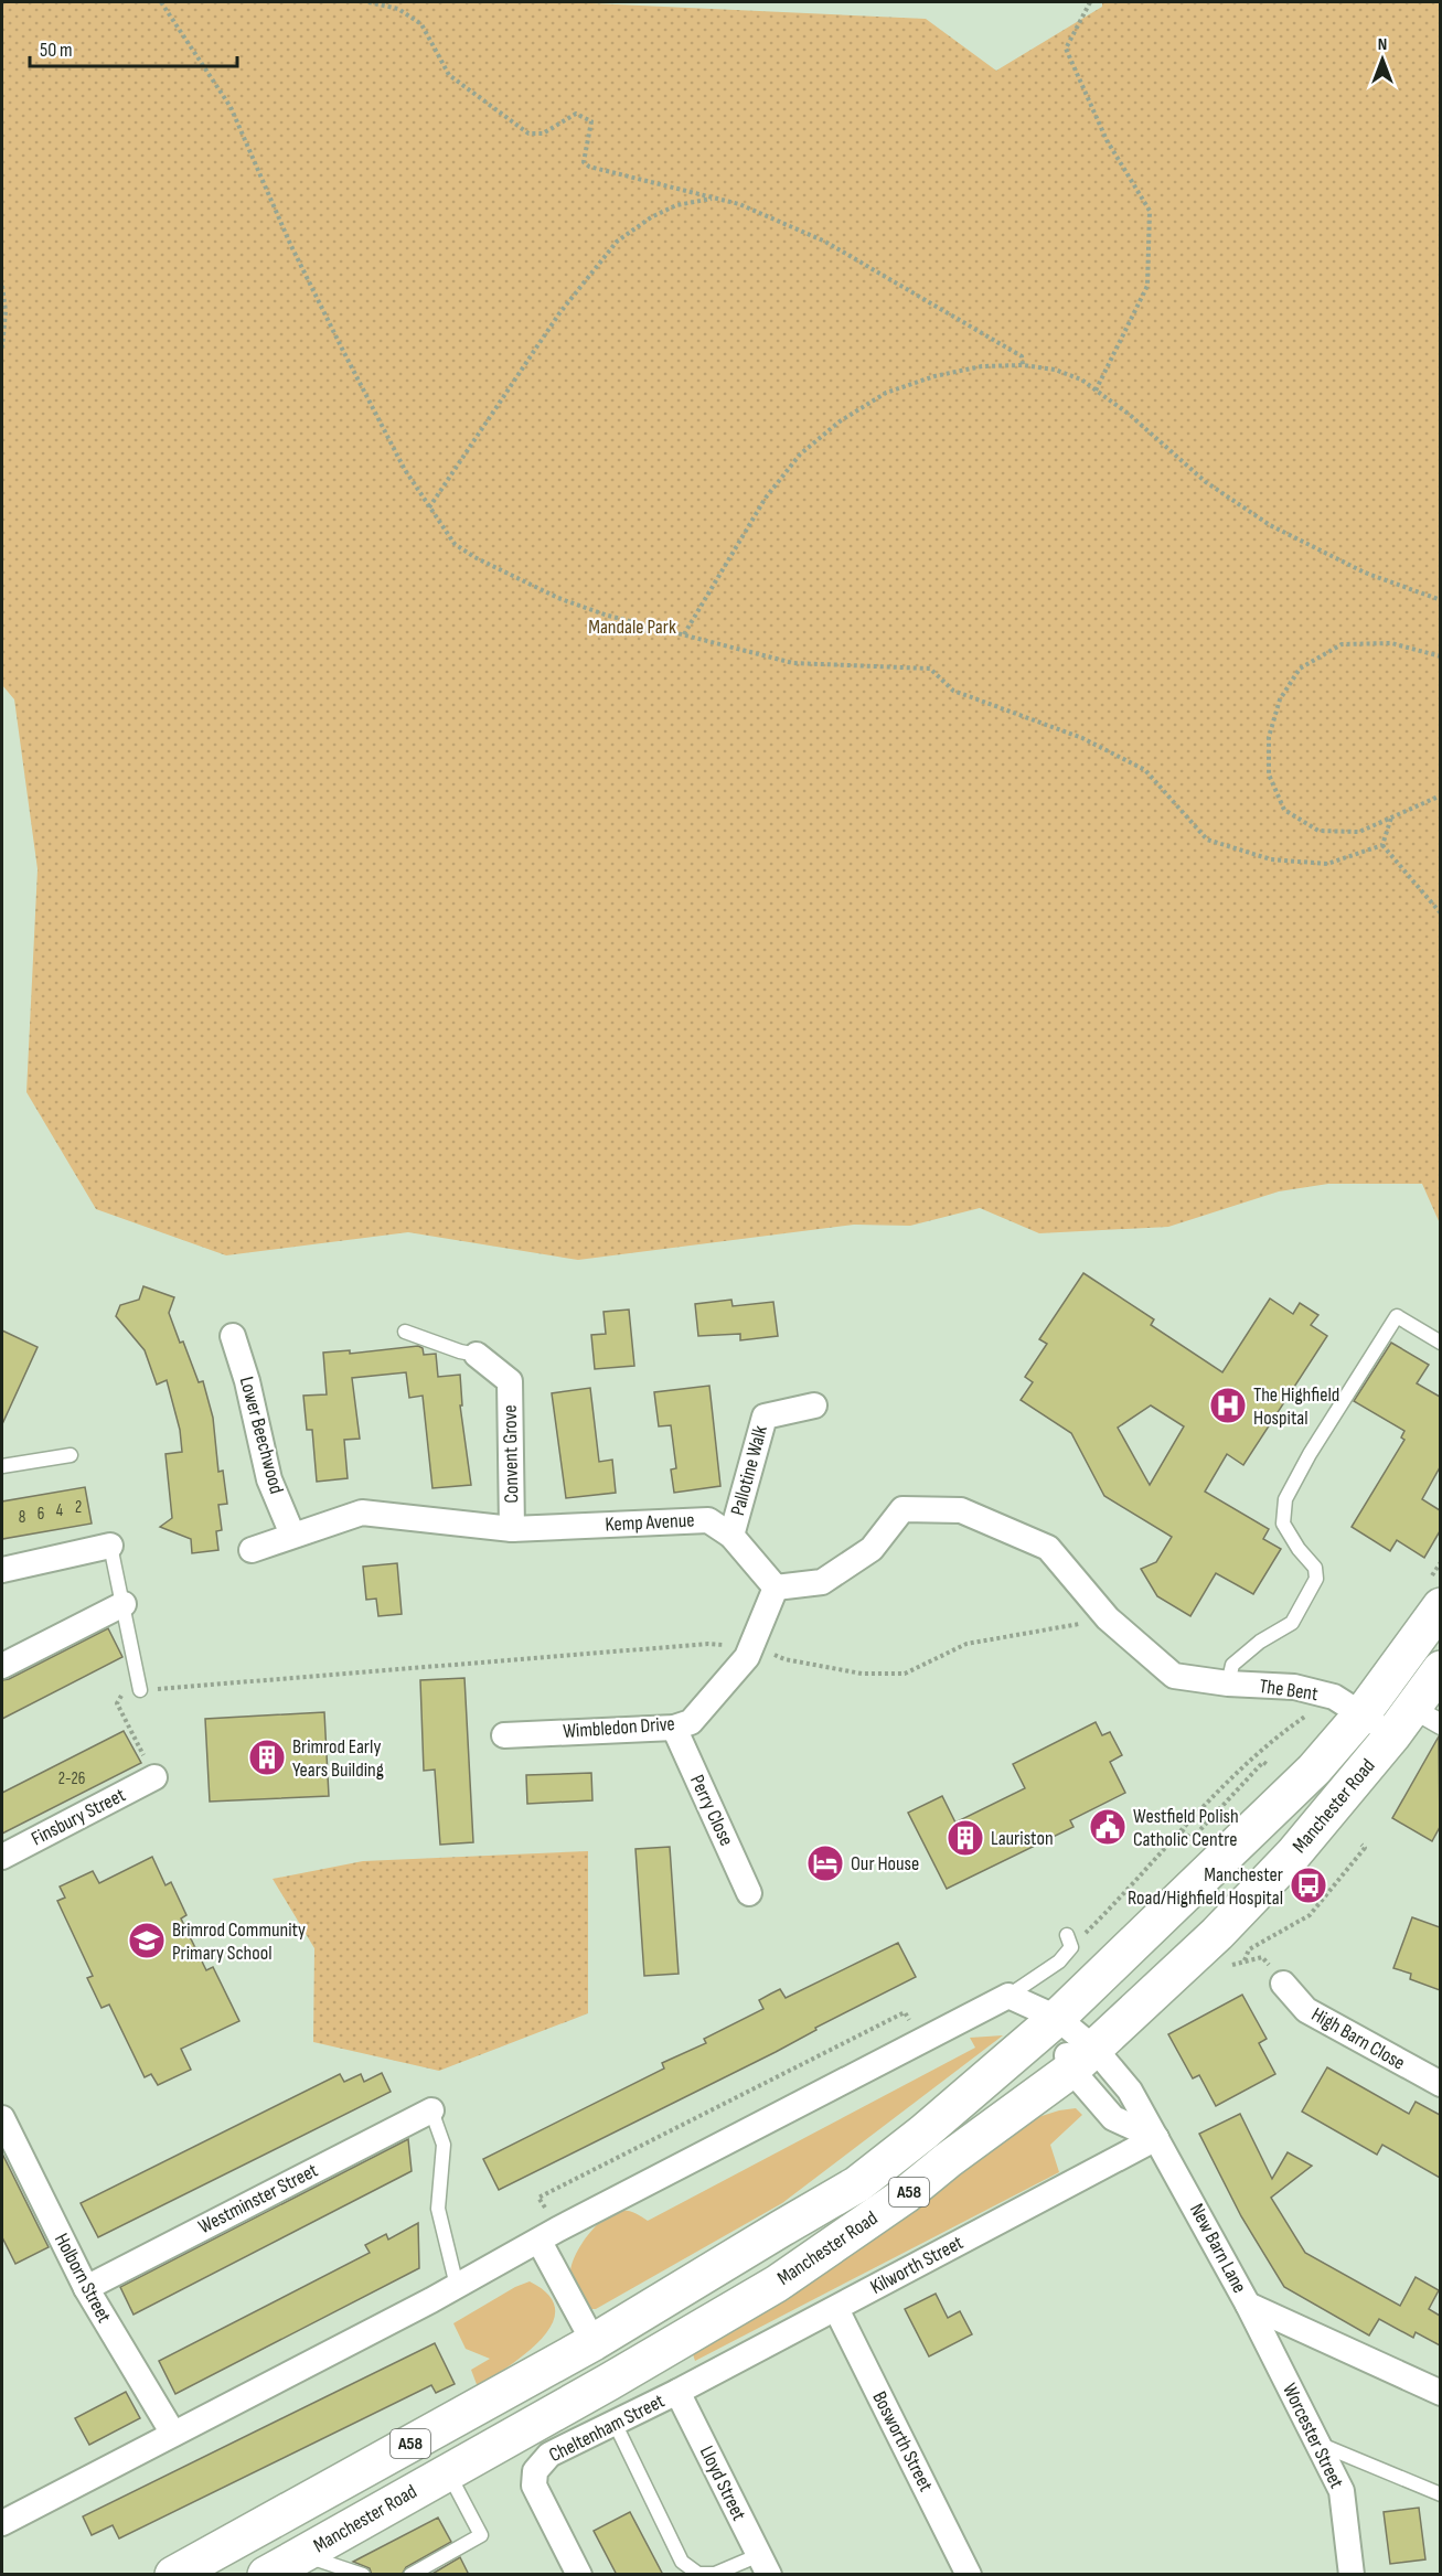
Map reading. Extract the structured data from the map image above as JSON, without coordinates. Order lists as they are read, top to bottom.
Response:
{
  "streets": {
    "highway": ["Manchester Road", "A58"],
    "street": [
      "Lower Beechwood",
      "Convent Grove",
      "Pallotine Walk",
      "Kemp Avenue",
      "The Bent",
      "Wimbledon Drive",
      "Perry Close",
      "Finsbury Street",
      "High Barn Close",
      "Westminster Street",
      "New Barn Lane",
      "Kilworth Street",
      "Holborn Street",
      "Cheltenham Street",
      "Worcester Street",
      "Bosworth Street",
      "Lloyd Street"
    ]
  },
  "crossings": [
    ["Lower Beechwood", "Kemp Avenue"],
    ["Convent Grove", "Kemp Avenue"],
    ["Pallotine Walk", "Kemp Avenue"],
    ["Kemp Avenue", "Wimbledon Drive"],
    ["The Bent", "Manchester Road"],
    ["Wimbledon Drive", "Perry Close"],
    ["Manchester Road", "New Barn Lane"],
    ["Westminster Street", "Holborn Street"],
    ["New Barn Lane", "Kilworth Street"],
    ["New Barn Lane", "Worcester Street"],
    ["Kilworth Street", "Cheltenham Street"],
    ["Kilworth Street", "Bosworth Street"],
    ["Kilworth Street", "Lloyd Street"],
    ["Cheltenham Street", "Lloyd Street"]
  ],
  "parks": ["Mandale Park"],
  "places": {
    "hospital": ["The Highfield Hospital"],
    "building": ["Brimrod Early Years Building", "Lauriston"],
    "public building": ["Westfield Polish Catholic Centre"],
    "hotel": ["Our House"],
    "bus stop": ["Manchester Road/Highfield Hospital"],
    "school or university": ["Brimrod Community Primary School"]
  },
  "house_numbers": [
    "2",
    "4",
    "6",
    "8",
    "2-26"
  ],
  "scale_bar": "50 m",
  "north": "top"
}
